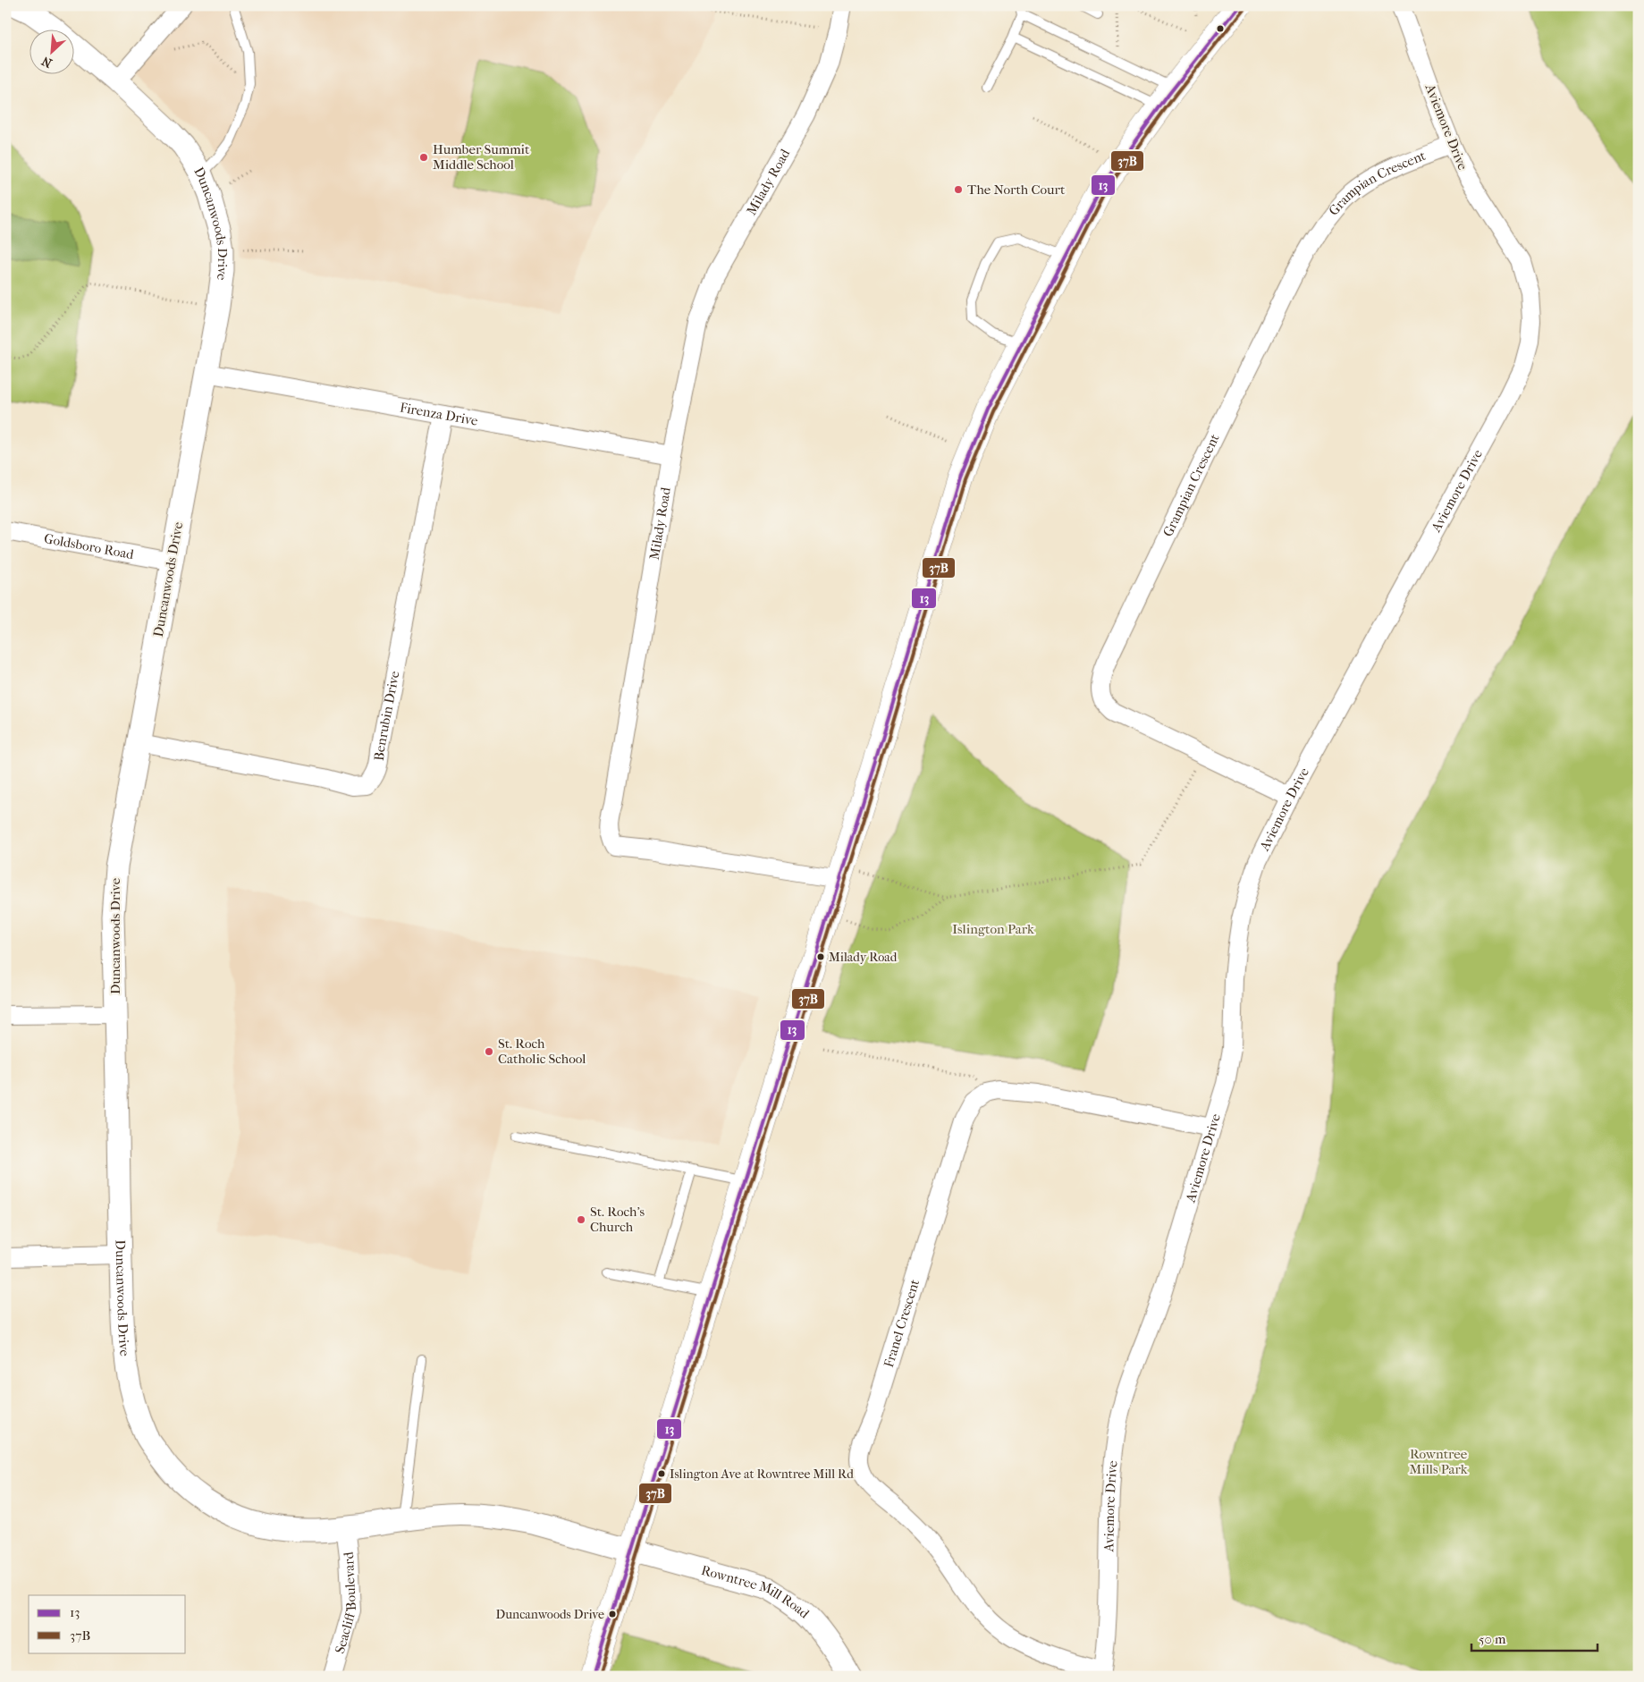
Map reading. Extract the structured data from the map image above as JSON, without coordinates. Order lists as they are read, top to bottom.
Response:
{
  "streets": {
    "street": [
      "Aviemore Drive",
      "Milady Road",
      "Grampian Crescent",
      "Duncanwoods Drive",
      "Firenza Drive",
      "Goldsboro Road",
      "Benrubin Drive",
      "Franel Crescent",
      "Rowntree Mill Road",
      "Seacliff Boulevard"
    ]
  },
  "crossings": [
    ["Aviemore Drive", "Grampian Crescent"],
    ["Aviemore Drive", "Franel Crescent"],
    ["Milady Road", "Firenza Drive"],
    ["Duncanwoods Drive", "Firenza Drive"],
    ["Duncanwoods Drive", "Goldsboro Road"],
    ["Duncanwoods Drive", "Benrubin Drive"],
    ["Duncanwoods Drive", "Rowntree Mill Road"],
    ["Duncanwoods Drive", "Seacliff Boulevard"],
    ["Firenza Drive", "Benrubin Drive"]
  ],
  "parks": ["Islington Park", "Rowntree Mills Park"],
  "places": [
    "Humber Summit Middle School",
    "The North Court",
    "Milady Road",
    "St. Roch Catholic School",
    "St. Roch's Church",
    "Islington Ave at Rowntree Mill Rd",
    "Duncanwoods Drive"
  ],
  "lines": ["transit line 13", "transit line 37B"],
  "legend": ["13", "37B"],
  "scale_bar": "50 m",
  "north": "bottom left"
}
